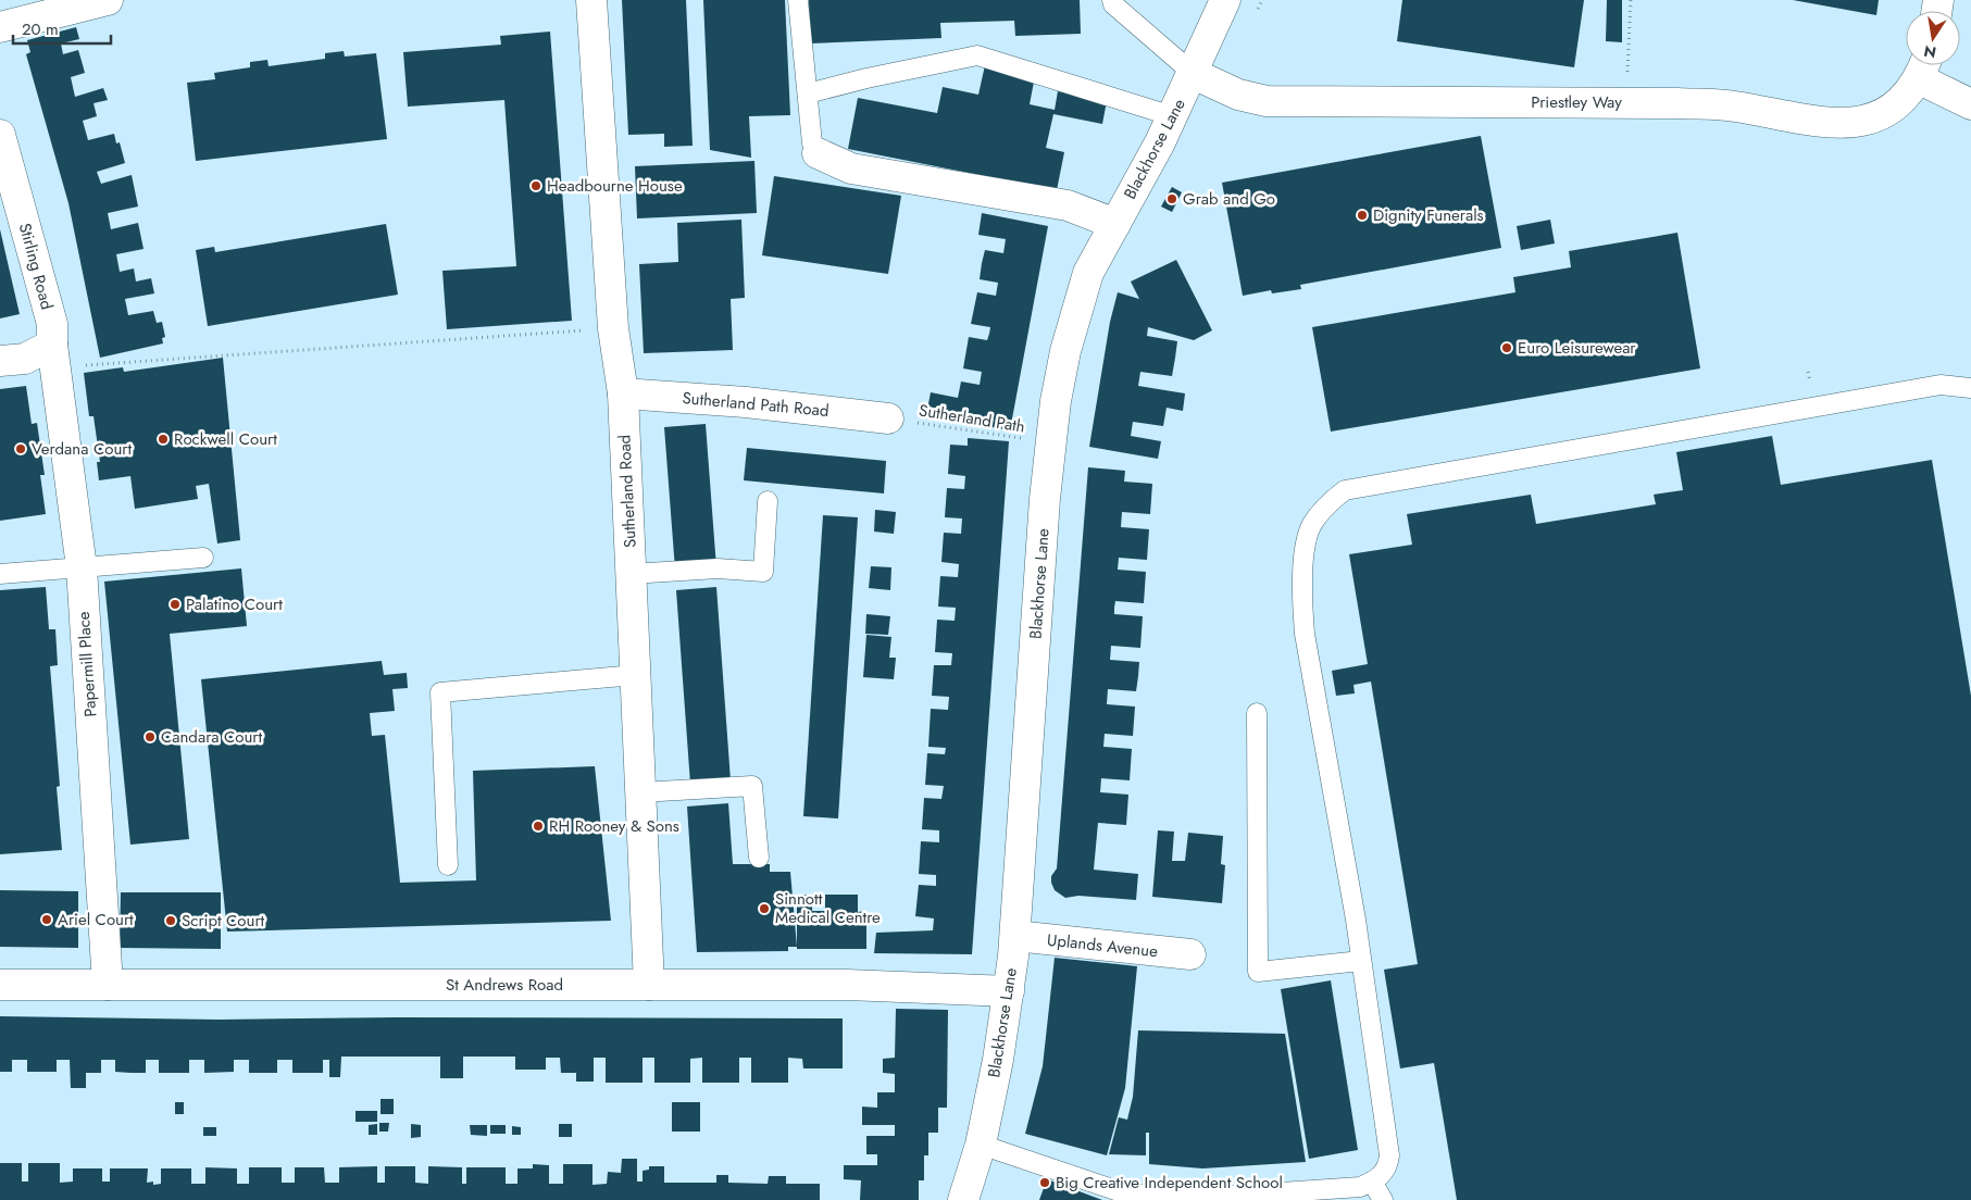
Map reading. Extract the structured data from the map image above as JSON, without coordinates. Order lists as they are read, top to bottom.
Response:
{
  "streets": {
    "street": [
      "Priestley Way",
      "Blackhorse Lane",
      "Stirling Road",
      "Sutherland Path Road",
      "Sutherland Road",
      "Papermill Place",
      "Uplands Avenue",
      "St Andrews Road"
    ],
    "path": ["Sutherland Path"]
  },
  "crossings": [
    ["Priestley Way", "Blackhorse Lane"],
    ["Blackhorse Lane", "Sutherland Path"],
    ["Blackhorse Lane", "Uplands Avenue"],
    ["Blackhorse Lane", "St Andrews Road"],
    ["Stirling Road", "Papermill Place"],
    ["Sutherland Path Road", "Sutherland Path"],
    ["Sutherland Path Road", "Sutherland Road"],
    ["Sutherland Road", "St Andrews Road"],
    ["Papermill Place", "St Andrews Road"]
  ],
  "places": [
    "Headbourne House",
    "Grab and Go",
    "Dignity Funerals",
    "Euro Leisurewear",
    "Rockwell Court",
    "Verdana Court",
    "Palatino Court",
    "Candara Court",
    "RH Rooney & Sons",
    "Sinnott Medical Centre",
    "Ariel Court",
    "Script Court",
    "Big Creative Independent School"
  ],
  "scale_bar": "20 m",
  "north": "bottom"
}
